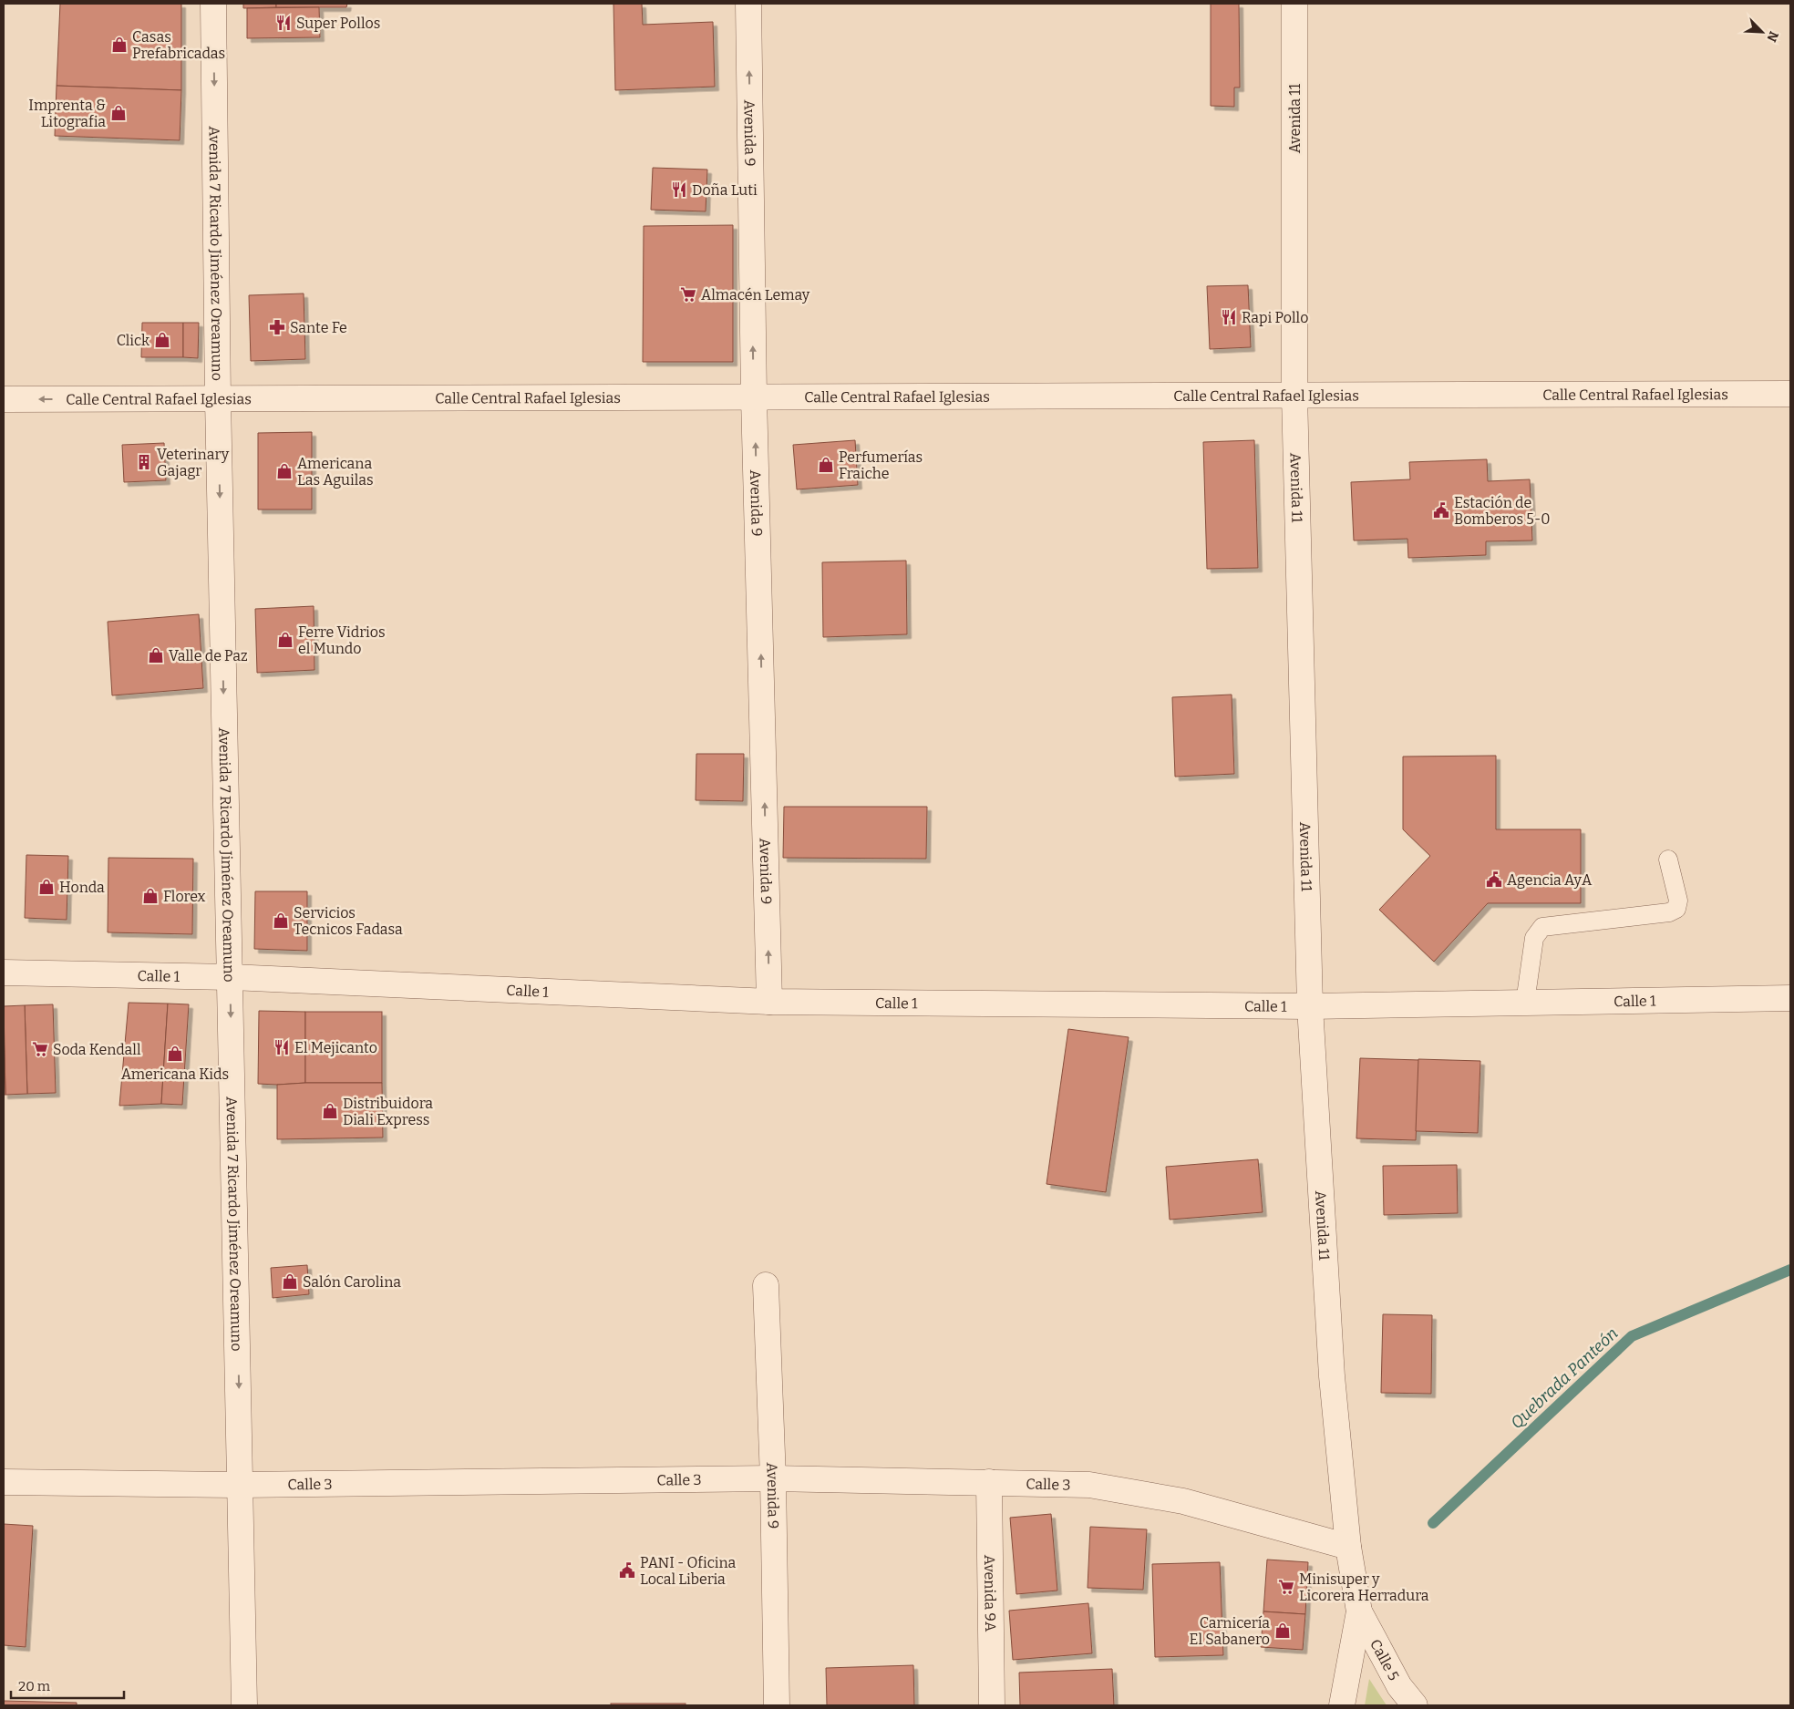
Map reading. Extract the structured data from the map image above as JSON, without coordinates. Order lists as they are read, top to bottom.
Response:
{
  "streets": {
    "street": [
      "Avenida 11",
      "Avenida 9",
      "Avenida 7 Ricardo Jiménez Oreamuno",
      "Calle Central Rafael Iglesias",
      "Calle 1",
      "Calle 3",
      "Avenida 9A",
      "Calle 5"
    ]
  },
  "crossings": [
    ["Avenida 11", "Calle Central Rafael Iglesias"],
    ["Avenida 11", "Calle 1"],
    ["Avenida 11", "Calle 3"],
    ["Avenida 11", "Calle 5"],
    ["Avenida 9", "Calle Central Rafael Iglesias"],
    ["Avenida 9", "Calle 1"],
    ["Avenida 9", "Calle 3"],
    ["Avenida 7 Ricardo Jiménez Oreamuno", "Calle Central Rafael Iglesias"],
    ["Avenida 7 Ricardo Jiménez Oreamuno", "Calle 1"],
    ["Avenida 7 Ricardo Jiménez Oreamuno", "Calle 3"],
    ["Calle 3", "Avenida 9A"]
  ],
  "one_way": ["Avenida 9", "Avenida 7 Ricardo Jiménez Oreamuno"],
  "water": ["Quebrada Panteón"],
  "places": {
    "restaurant": [
      "Super Pollos",
      "Doña Luti",
      "Rapi Pollo",
      "El Mejicanto"
    ],
    "shop": [
      "Casas Prefabricadas",
      "Imprenta & Litografia",
      "Click",
      "Perfumerías Fraiche",
      "Americana Las Aguilas",
      "Ferre Vidrios el Mundo",
      "Valle de Paz",
      "Honda",
      "Florex",
      "Servicios Tecnicos Fadasa",
      "Americana Kids",
      "Distribuidora Diali Express",
      "Salón Carolina",
      "Carnicería El Sabanero"
    ],
    "supermarket": ["Almacén Lemay", "Soda Kendall", "Minisuper y Licorera Herradura"],
    "pharmacy": ["Sante Fe"],
    "building": ["Veterinary Gajagr"],
    "public building": ["Estación de Bomberos 5-0", "Agencia AyA", "PANI - Oficina Local Liberia"]
  },
  "scale_bar": "20 m",
  "north": "bottom right"
}
